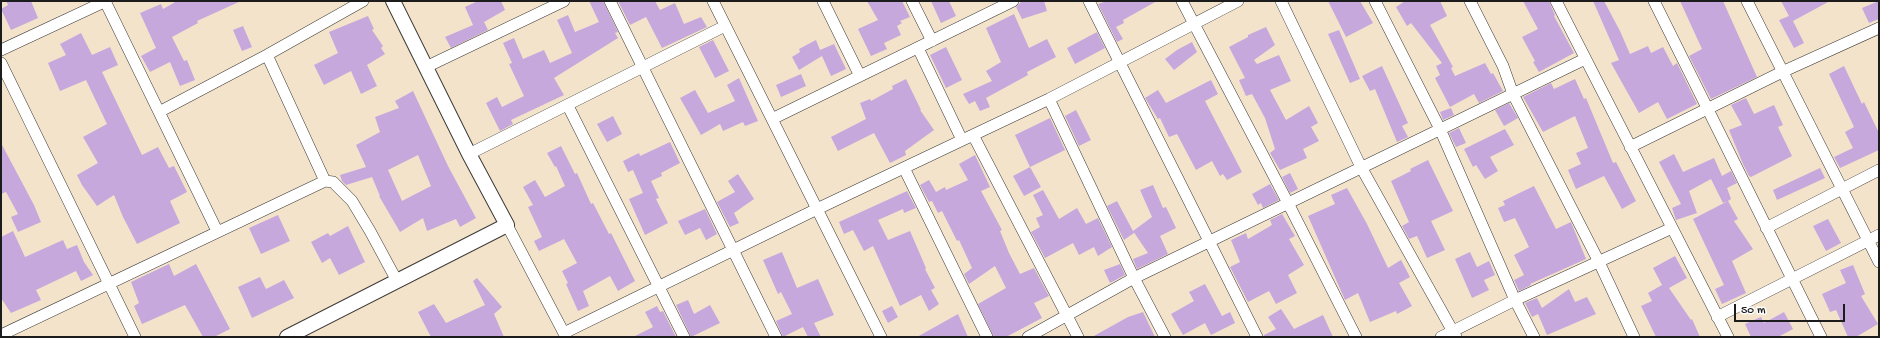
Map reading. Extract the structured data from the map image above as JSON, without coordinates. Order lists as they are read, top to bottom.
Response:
{
  "scale_bar": "50 m"
}
